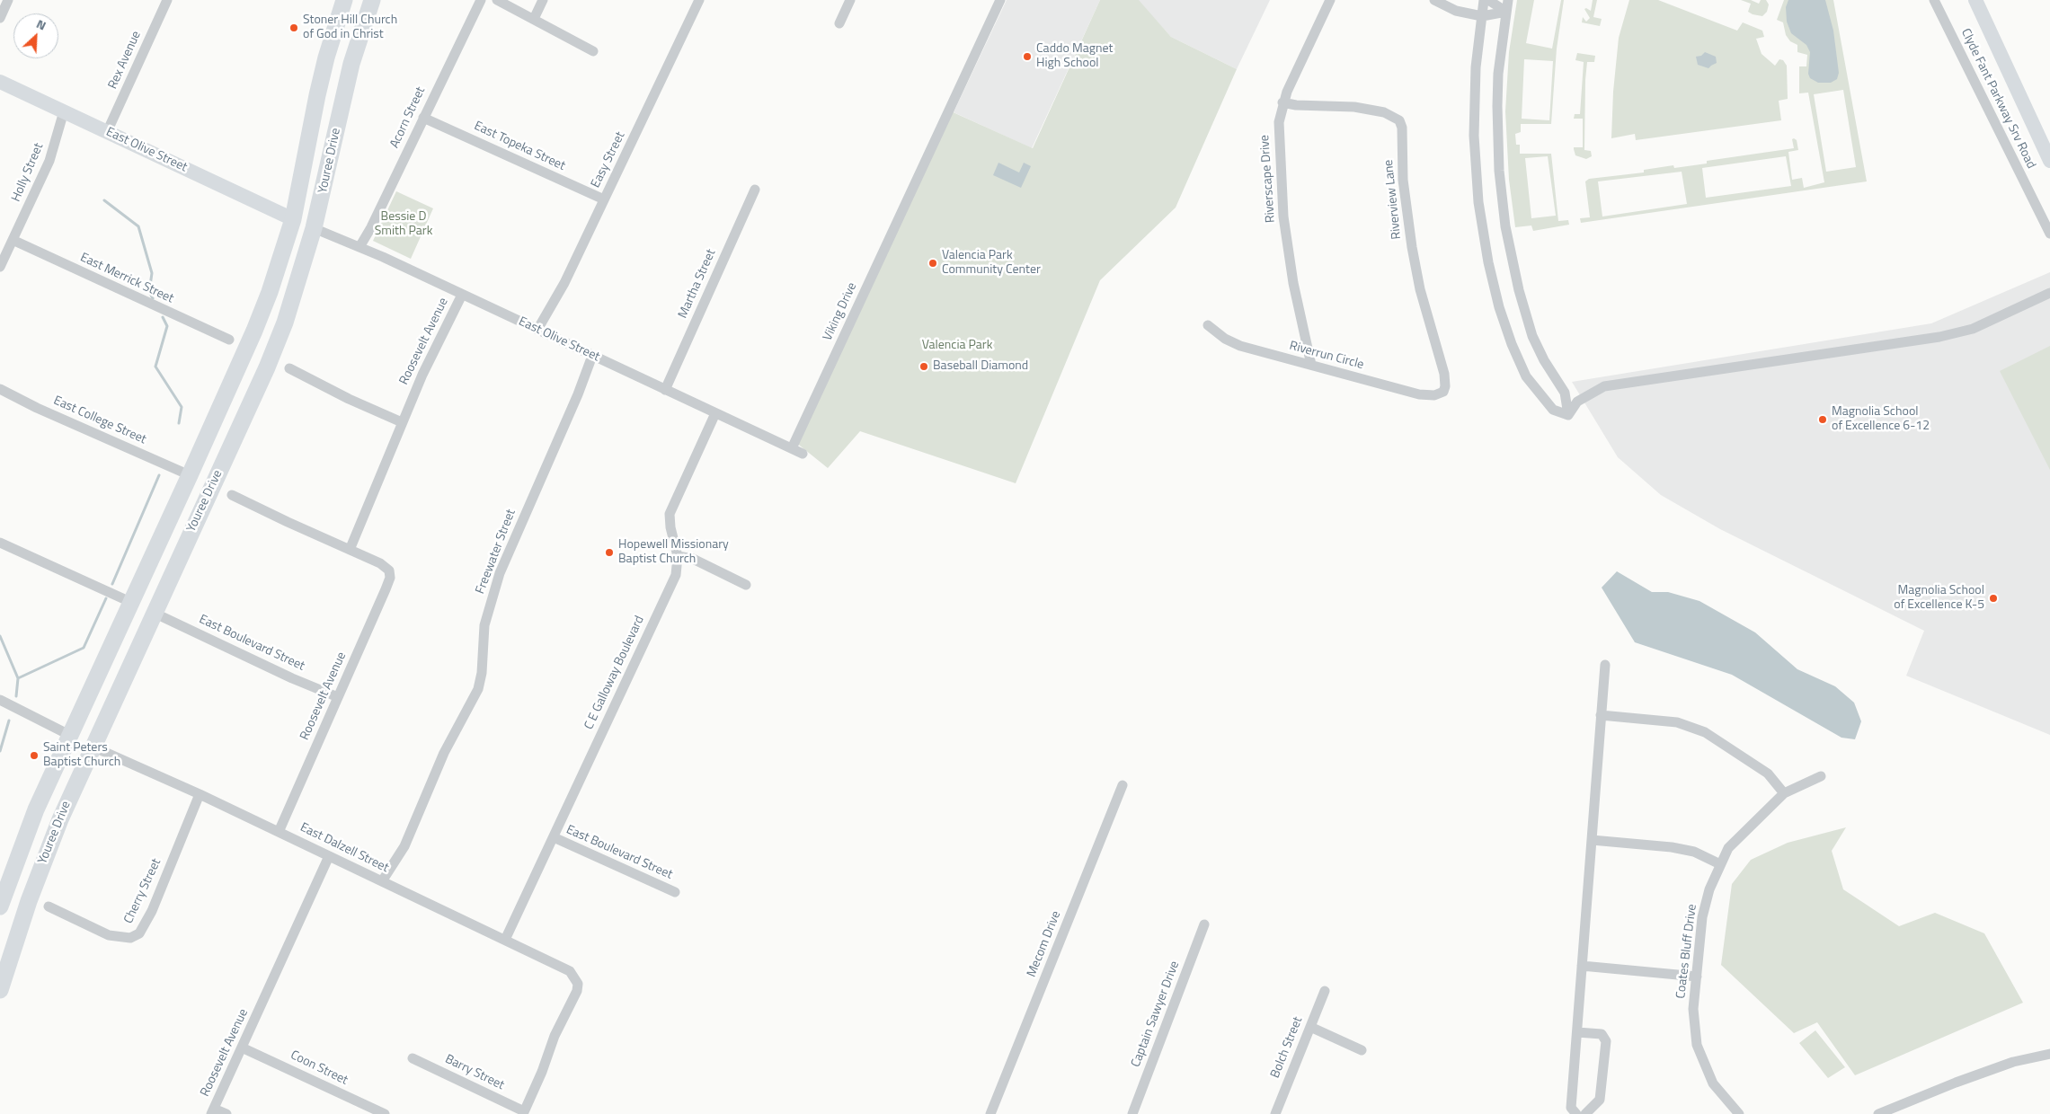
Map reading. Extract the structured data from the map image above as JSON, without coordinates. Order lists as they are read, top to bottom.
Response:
{
  "streets": {
    "main road": ["Youree Drive"],
    "street": [
      "Rex Avenue",
      "Clyde Fant Parkway Srv Road",
      "Acorn Street",
      "East Topeka Street",
      "East Olive Street",
      "Easy Street",
      "Holly Street",
      "Riverscape Drive",
      "Riverview Lane",
      "East Merrick Street",
      "Martha Street",
      "Viking Drive",
      "Roosevelt Avenue",
      "Riverrun Circle",
      "East College Street",
      "Freewater Street",
      "East Boulevard Street",
      "C E Galloway Boulevard",
      "East Dalzell Street",
      "Cherry Street",
      "Mecom Drive",
      "Coates Bluff Drive",
      "Captain Sawyer Drive",
      "Bolch Street",
      "Coon Street",
      "Barry Street"
    ]
  },
  "crossings": [
    ["Rex Avenue", "East Olive Street"],
    ["Acorn Street", "East Topeka Street"],
    ["Acorn Street", "East Olive Street"],
    ["East Topeka Street", "Easy Street"],
    ["East Olive Street", "Easy Street"],
    ["East Olive Street", "Youree Drive"],
    ["East Olive Street", "Holly Street"],
    ["East Olive Street", "Martha Street"],
    ["East Olive Street", "Viking Drive"],
    ["East Olive Street", "Roosevelt Avenue"],
    ["East Olive Street", "Freewater Street"],
    ["East Olive Street", "C E Galloway Boulevard"],
    ["Youree Drive", "East College Street"],
    ["Youree Drive", "East Boulevard Street"],
    ["Youree Drive", "East Dalzell Street"],
    ["Holly Street", "East Merrick Street"],
    ["Riverscape Drive", "Riverview Lane"],
    ["Riverscape Drive", "Riverrun Circle"],
    ["Riverview Lane", "Riverrun Circle"],
    ["Roosevelt Avenue", "East Boulevard Street"],
    ["Roosevelt Avenue", "East Dalzell Street"],
    ["Roosevelt Avenue", "Coon Street"],
    ["Freewater Street", "East Dalzell Street"],
    ["East Boulevard Street", "C E Galloway Boulevard"],
    ["C E Galloway Boulevard", "East Dalzell Street"],
    ["East Dalzell Street", "Cherry Street"],
    ["East Dalzell Street", "Barry Street"]
  ],
  "parks": ["Bessie D Smith Park", "Valencia Park"],
  "places": [
    "Stoner Hill Church of God in Christ",
    "Caddo Magnet High School",
    "Valencia Park Community Center",
    "Baseball Diamond",
    "Magnolia School of Excellence 6-12",
    "Hopewell Missionary Baptist Church",
    "Magnolia School of Excellence K-5",
    "Saint Peters Baptist Church"
  ],
  "north": "top right"
}
